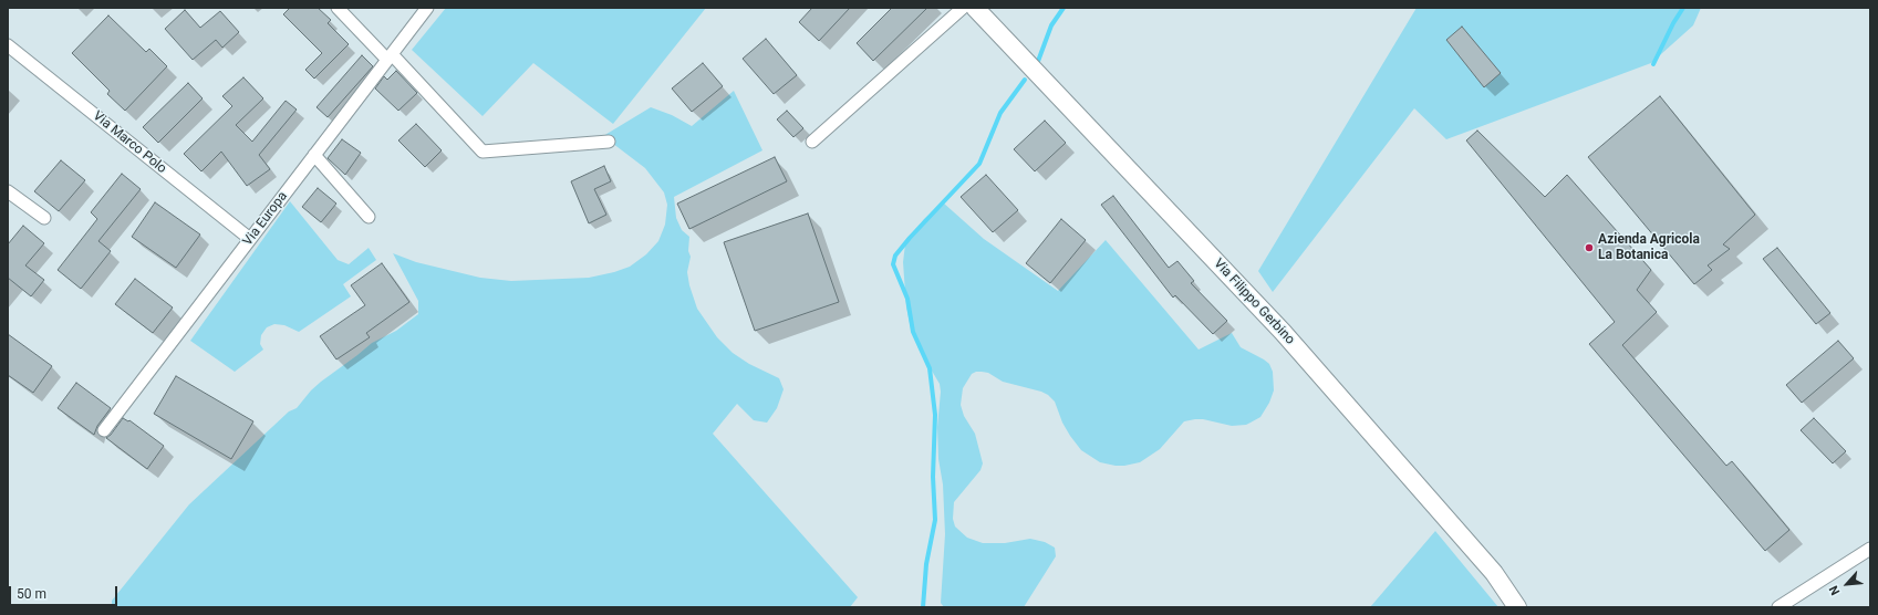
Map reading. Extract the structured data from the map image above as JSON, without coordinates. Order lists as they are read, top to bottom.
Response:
{
  "streets": {
    "street": ["Via Marco Polo", "Via Europa", "Via Filippo Gerbino"]
  },
  "crossings": [
    ["Via Marco Polo", "Via Europa"]
  ],
  "places": ["Azienda Agricola La Botanica"],
  "scale_bar": "50 m",
  "north": "bottom left"
}
